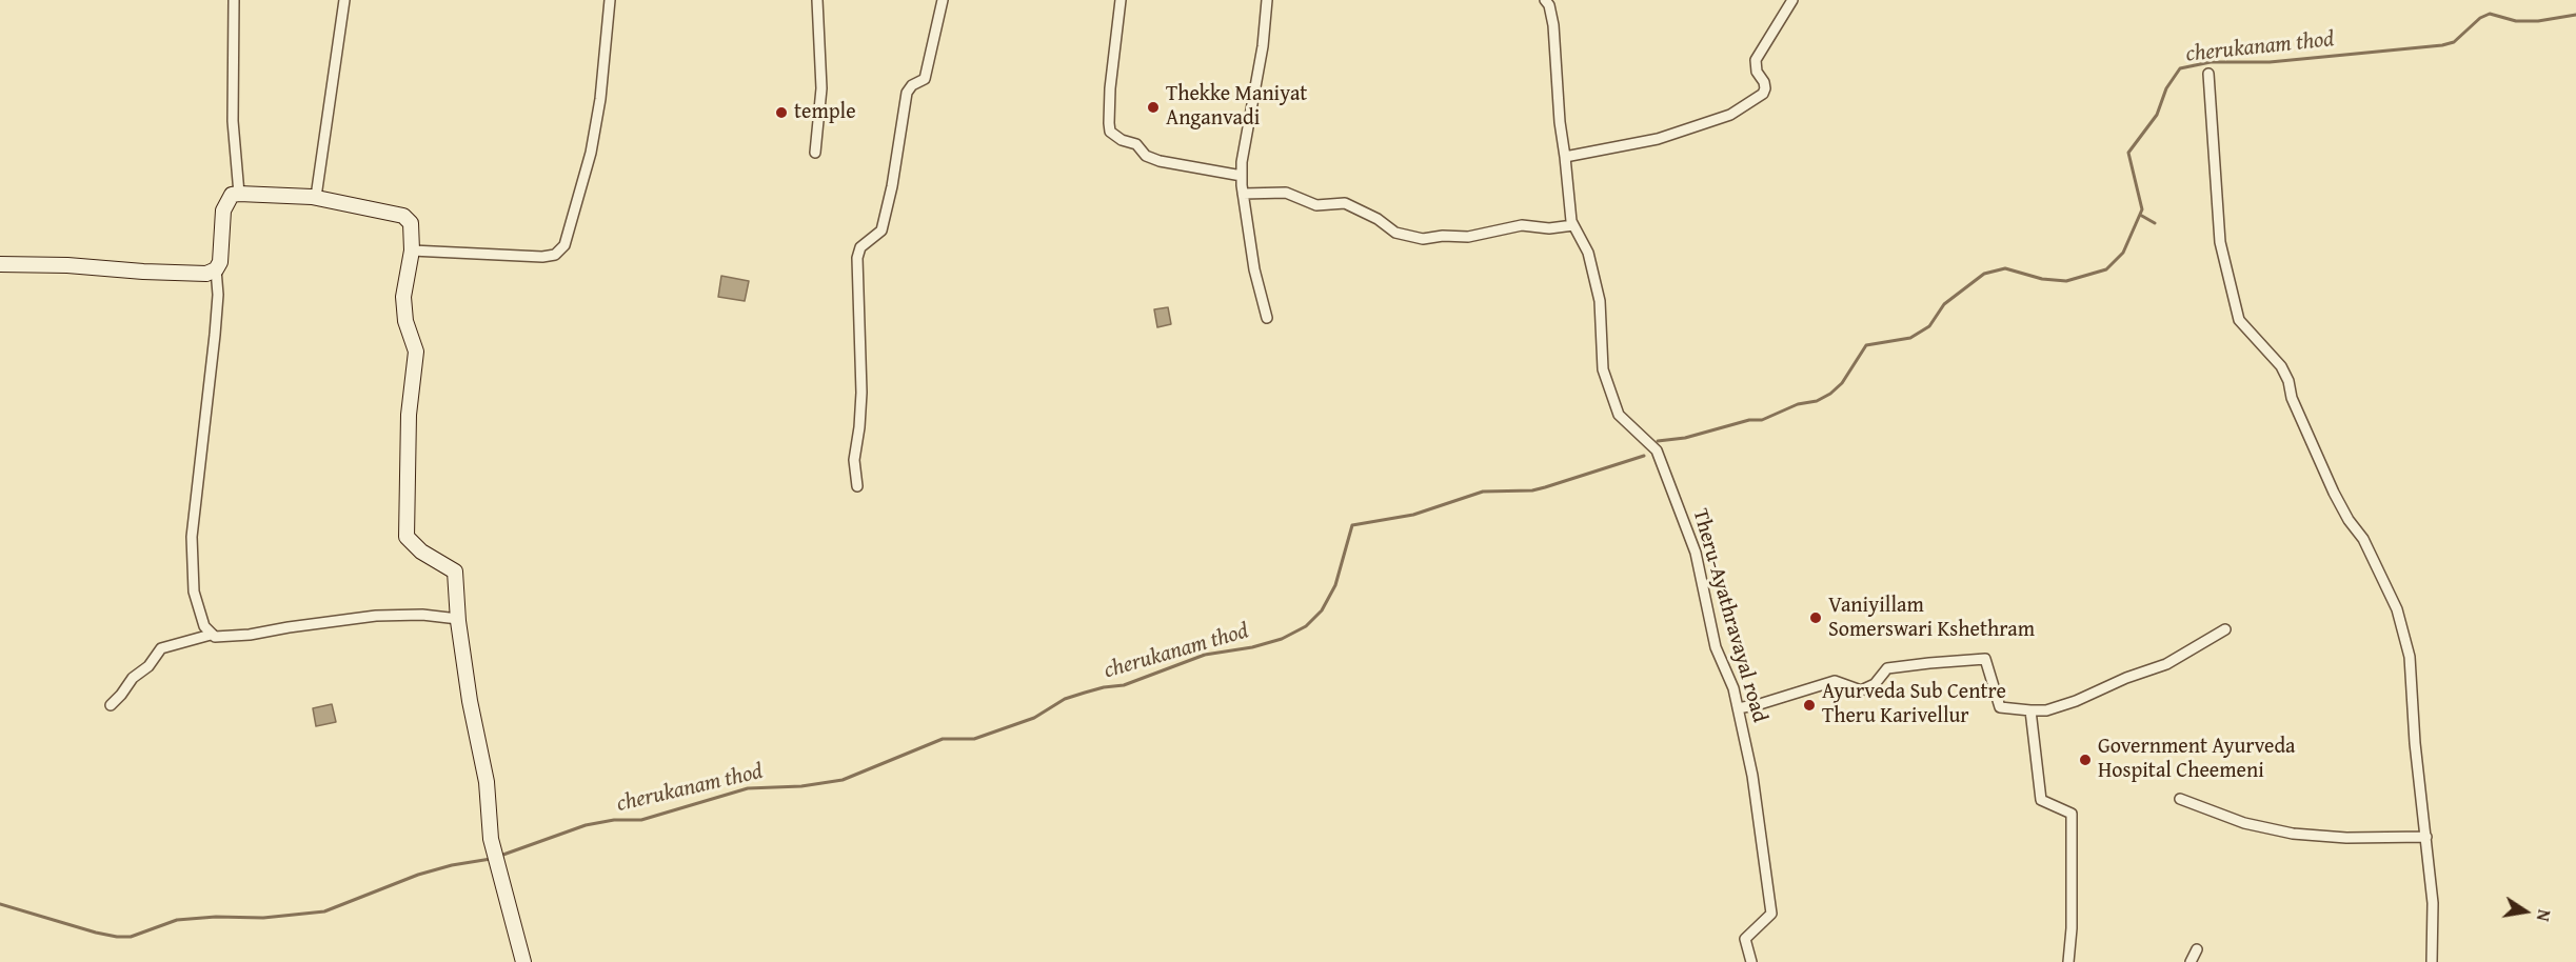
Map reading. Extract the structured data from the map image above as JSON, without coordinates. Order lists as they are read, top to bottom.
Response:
{
  "streets": {
    "street": ["Theru-Ayathravayal road"]
  },
  "water": ["cherukanam thod"],
  "places": [
    "Thekke Maniyat Anganvadi",
    "temple",
    "Vaniyillam Somerswari Kshethram",
    "Ayurveda Sub Centre Theru Karivellur",
    "Government Ayurveda Hospital Cheemeni"
  ],
  "north": "right"
}
